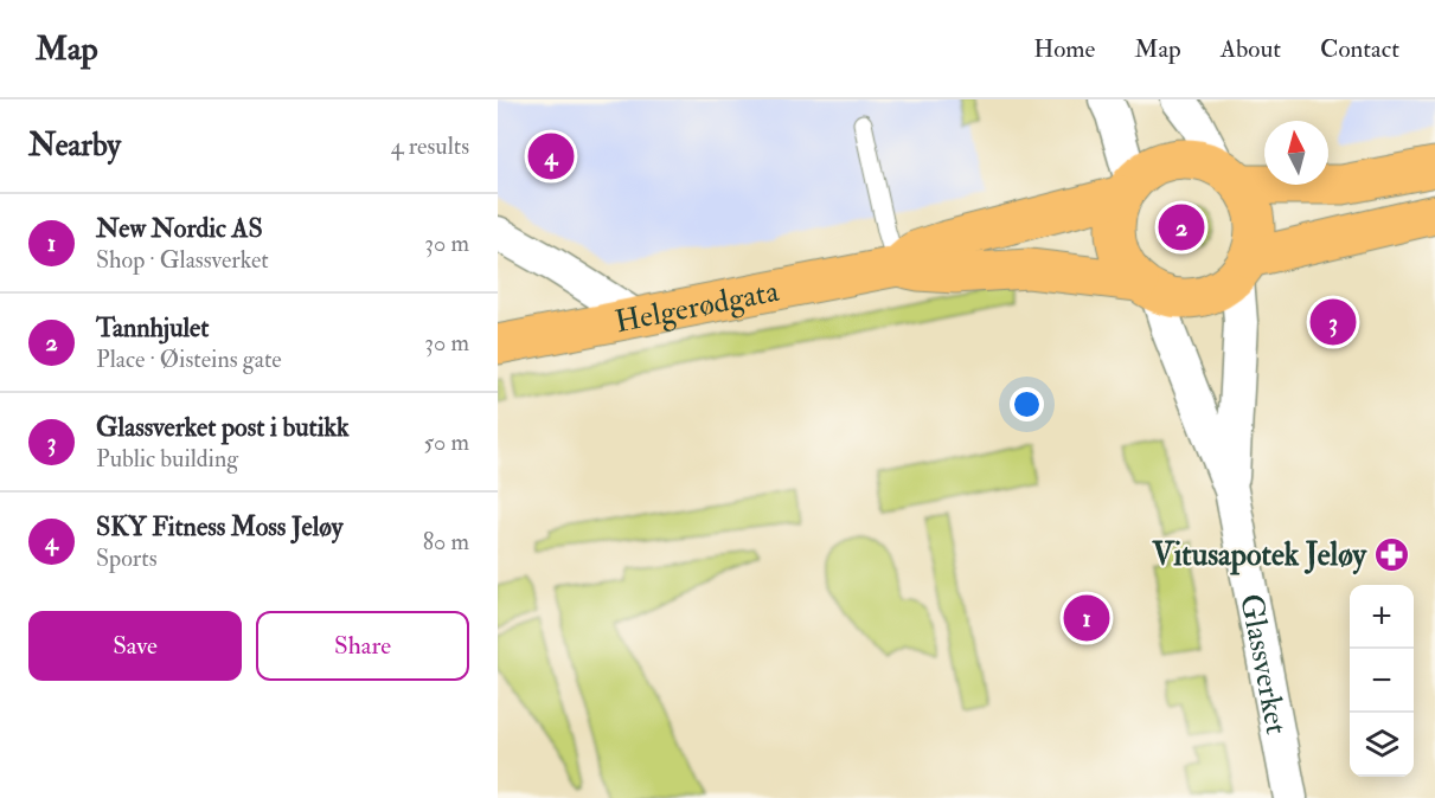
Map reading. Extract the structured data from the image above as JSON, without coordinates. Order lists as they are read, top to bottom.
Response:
{
  "streets": {
    "main road": ["Helgerødgata"],
    "street": ["Glassverket"]
  },
  "crossings": [
    ["Helgerødgata", "Glassverket"]
  ],
  "places": {
    "pharmacy": ["Vitusapotek Jeløy"]
  },
  "north": "top",
  "page": {
    "header": "Map",
    "nav": [
      "Home",
      "Map",
      "About",
      "Contact"
    ],
    "heading": ["Nearby", "4 results"],
    "pins": [
      "4",
      "2",
      "3",
      "1"
    ],
    "list": [
      {
        "mark": "1",
        "name": "New Nordic AS",
        "note": "Shop · Glassverket",
        "value": "30 m"
      },
      {
        "mark": "2",
        "name": "Tannhjulet",
        "note": "Place · Øisteins gate",
        "value": "30 m"
      },
      {
        "mark": "3",
        "name": "Glassverket post i butikk",
        "note": "Public building",
        "value": "50 m"
      },
      {
        "mark": "4",
        "name": "SKY Fitness Moss Jeløy",
        "note": "Sports",
        "value": "80 m"
      }
    ],
    "map_buttons": ["+", "−"],
    "buttons": ["Save", "Share"]
  }
}
